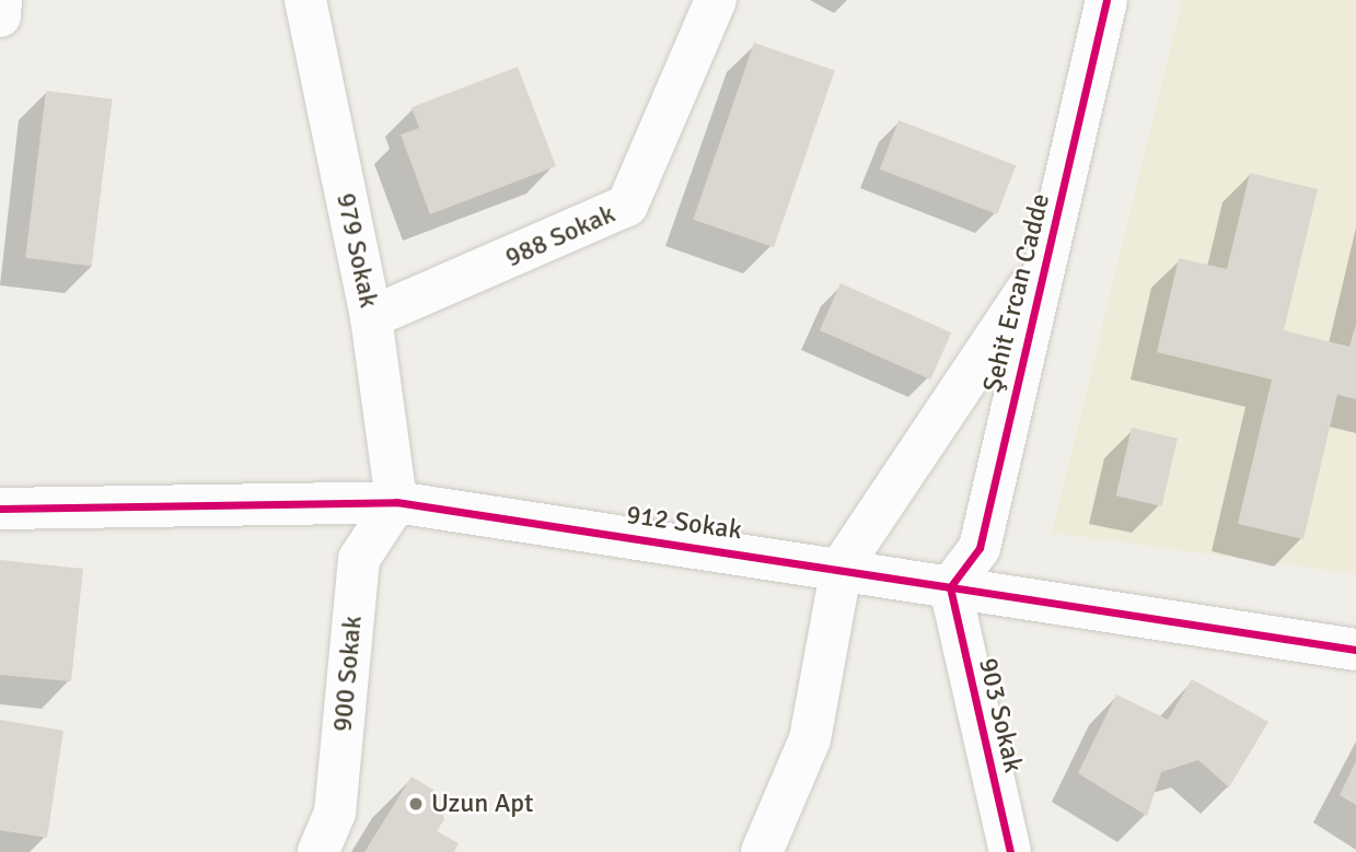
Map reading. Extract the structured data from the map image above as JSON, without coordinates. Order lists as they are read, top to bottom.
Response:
{
  "streets": {
    "street": [
      "988 Sokak",
      "979 Sokak",
      "Şehit Ercan Cadde",
      "912 Sokak",
      "900 Sokak",
      "903 Sokak"
    ]
  },
  "crossings": [
    ["988 Sokak", "979 Sokak"],
    ["979 Sokak", "912 Sokak"],
    ["979 Sokak", "900 Sokak"],
    ["Şehit Ercan Cadde", "912 Sokak"],
    ["Şehit Ercan Cadde", "903 Sokak"],
    ["912 Sokak", "900 Sokak"],
    ["912 Sokak", "903 Sokak"]
  ],
  "places": ["Uzun Apt"]
}
